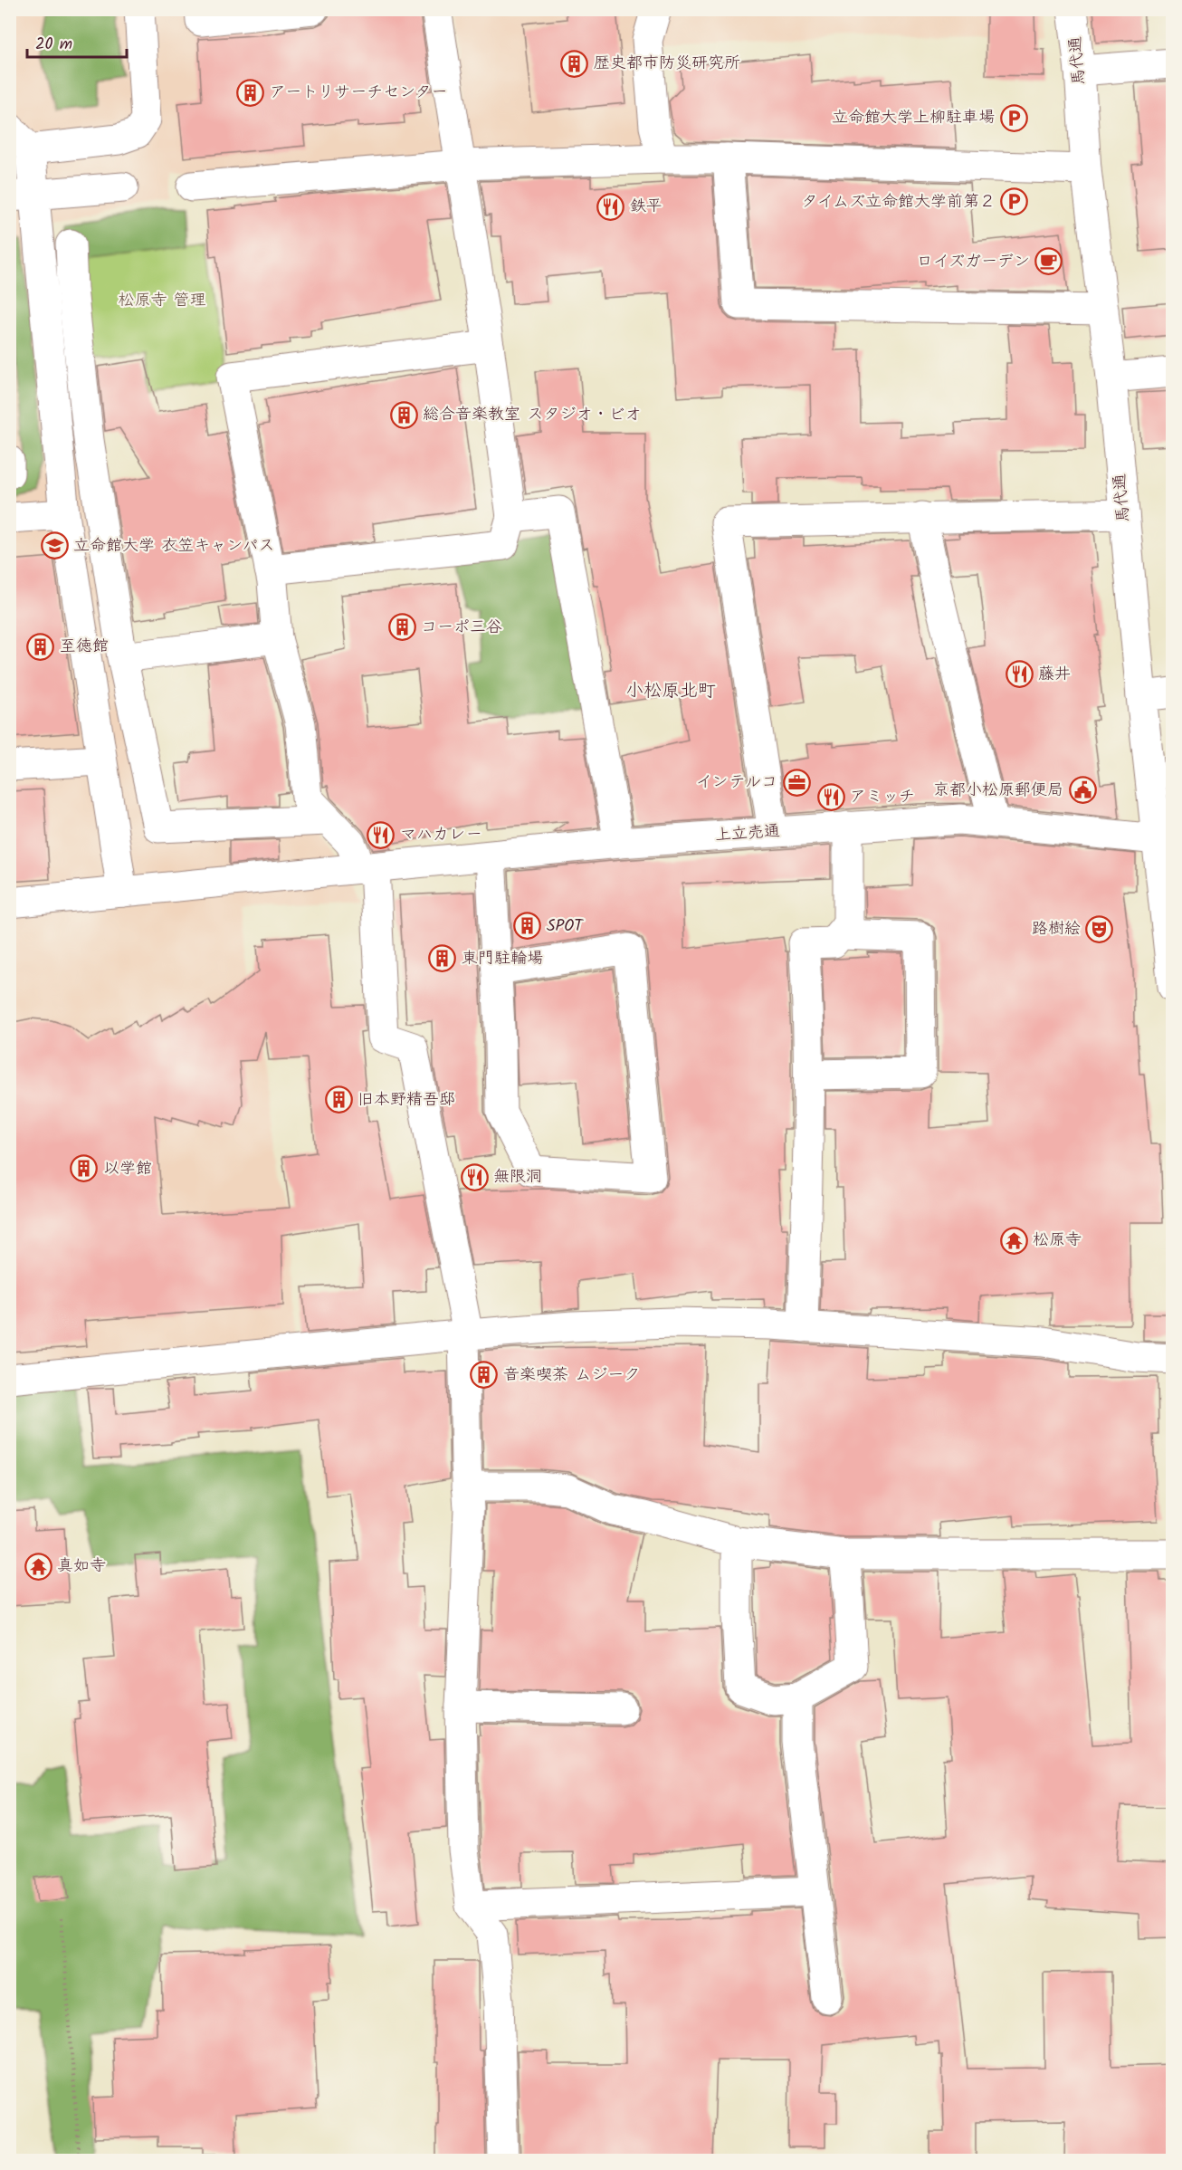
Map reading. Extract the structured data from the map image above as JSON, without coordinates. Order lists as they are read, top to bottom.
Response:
{
  "streets": {
    "street": ["馬代通", "上立売通"]
  },
  "crossings": [
    ["馬代通", "上立売通"]
  ],
  "districts": ["小松原北町"],
  "parks": ["松原寺 管理"],
  "places": {
    "building": [
      "歴史都市防災研究所",
      "アートリサーチセンター",
      "総合音楽教室 スタジオ・ビオ",
      "コーポ三谷",
      "至徳館",
      "SPOT",
      "東門駐輪場",
      "旧本野精吾邸",
      "以学館",
      "音楽喫茶 ムジーク"
    ],
    "parking": ["立命館大学上柳駐車場", "タイムズ立命館大学前第２"],
    "restaurant": [
      "鉄平",
      "藤井",
      "アミッチ",
      "マハカレー",
      "無限洞"
    ],
    "cafe": ["ロイズガーデン"],
    "school or university": ["立命館大学 衣笠キャンパス"],
    "office": ["インテルコ"],
    "public building": ["京都小松原郵便局"],
    "theatre": ["路樹絵"],
    "temple": ["松原寺", "真如寺"]
  },
  "scale_bar": "20 m"
}
